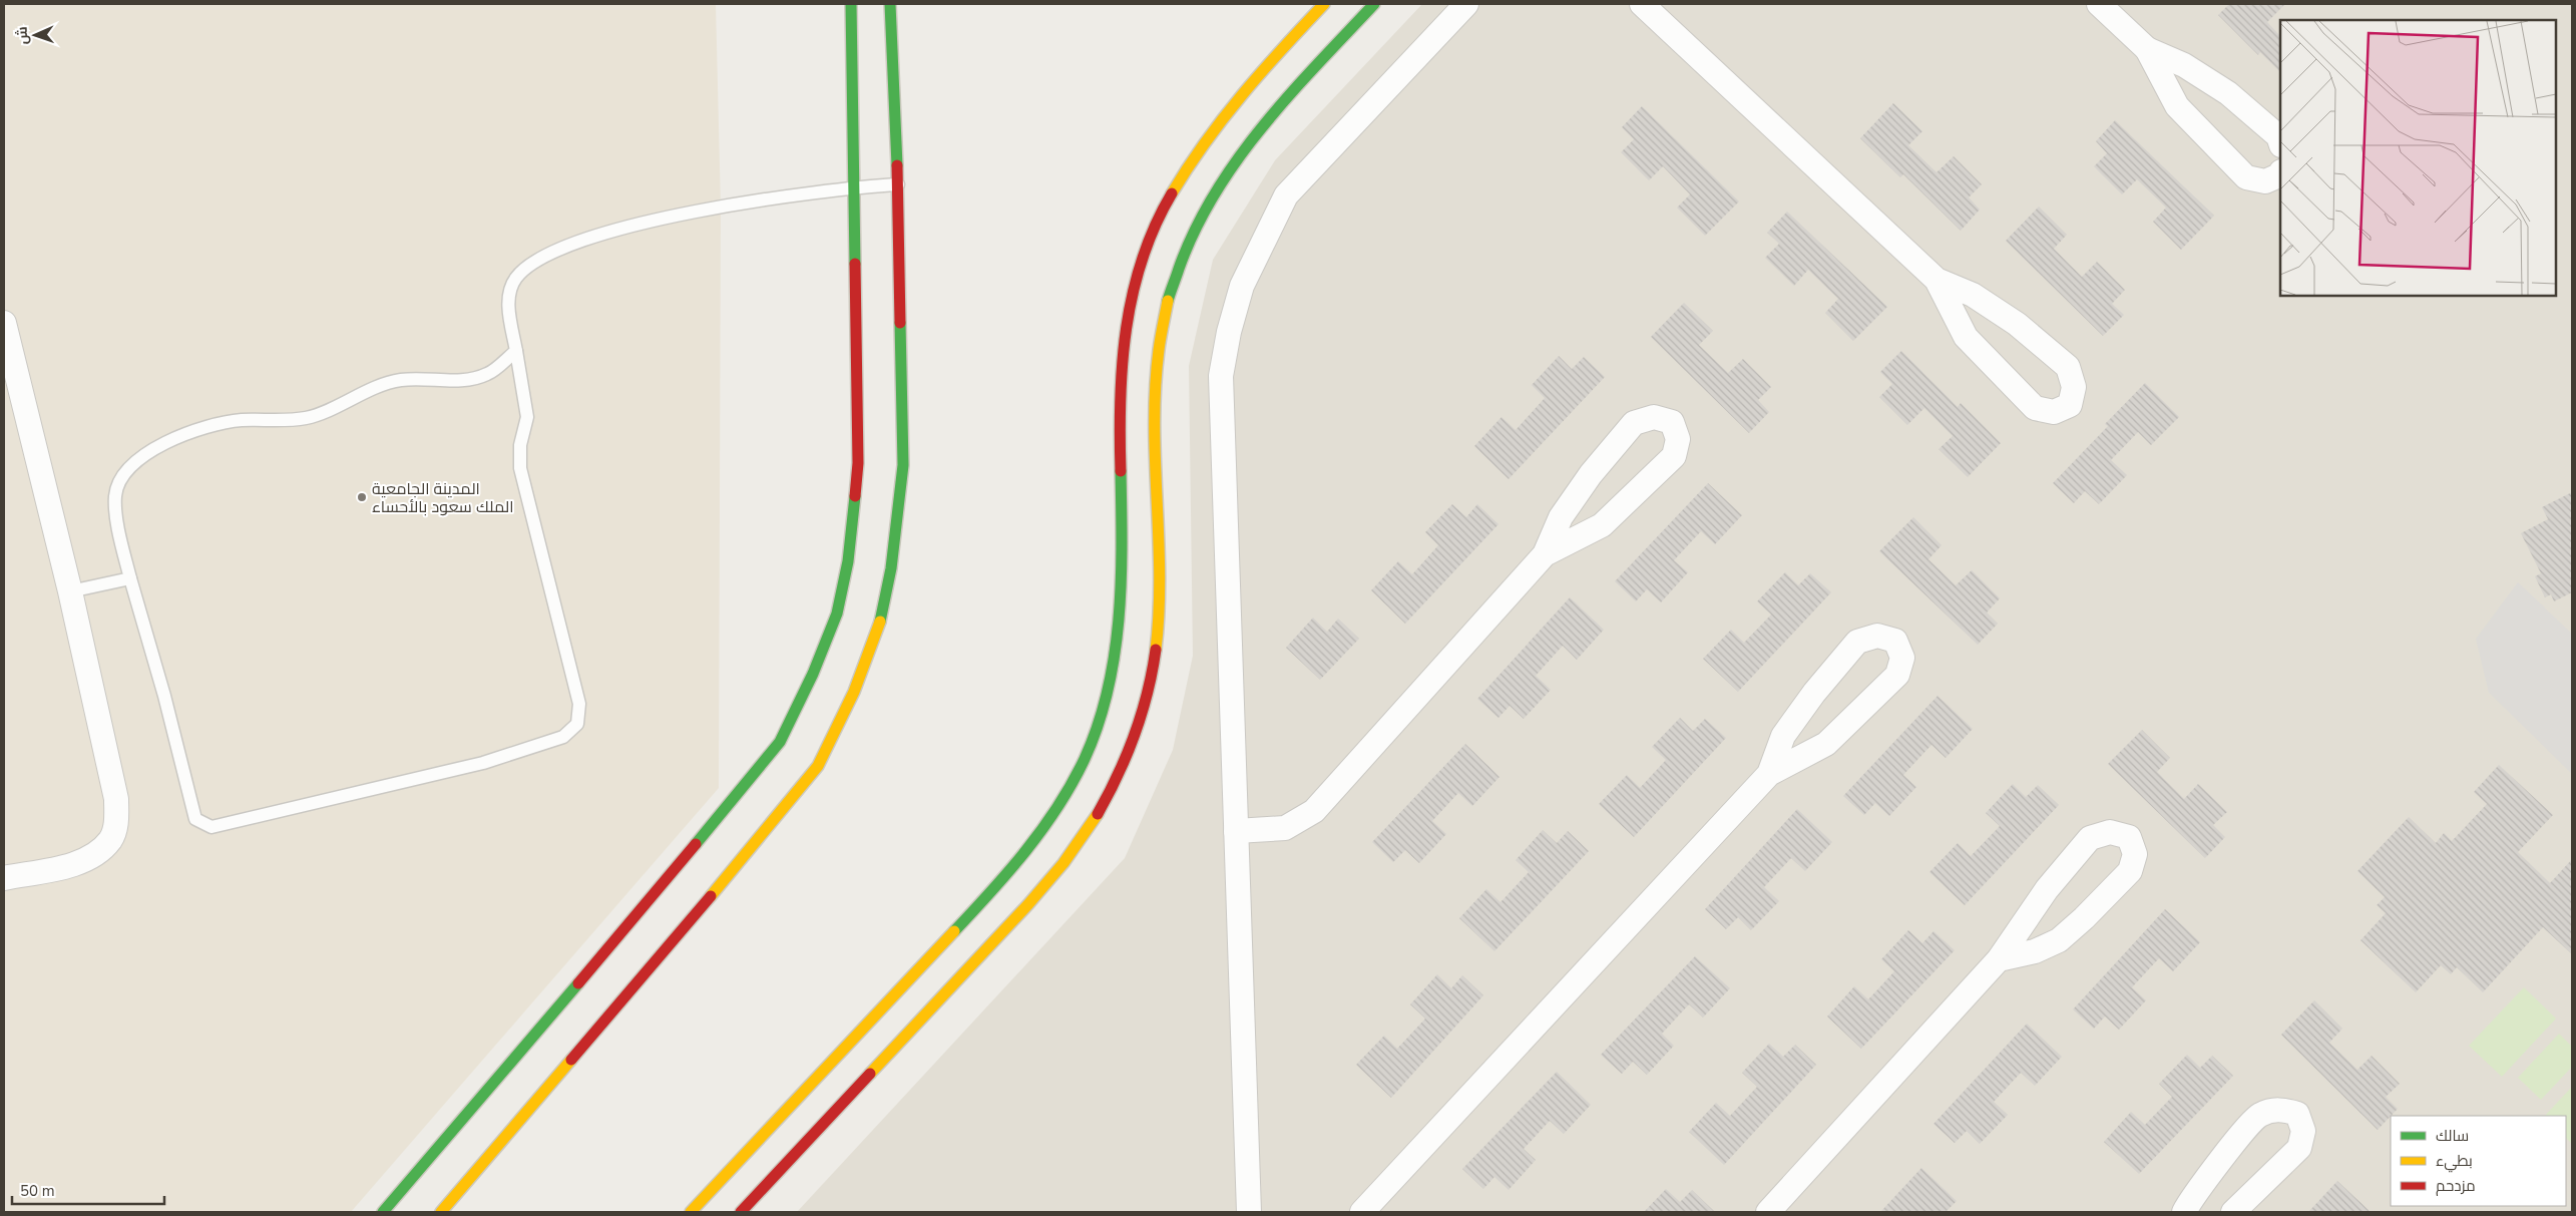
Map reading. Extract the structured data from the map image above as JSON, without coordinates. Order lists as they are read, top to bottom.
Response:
{
  "places": ["المدينة الجامعية الملك سعود بالأحساء"],
  "legend": ["سالك", "بطيء", "مزدحم"],
  "scale_bar": "50 m",
  "north": "left"
}
